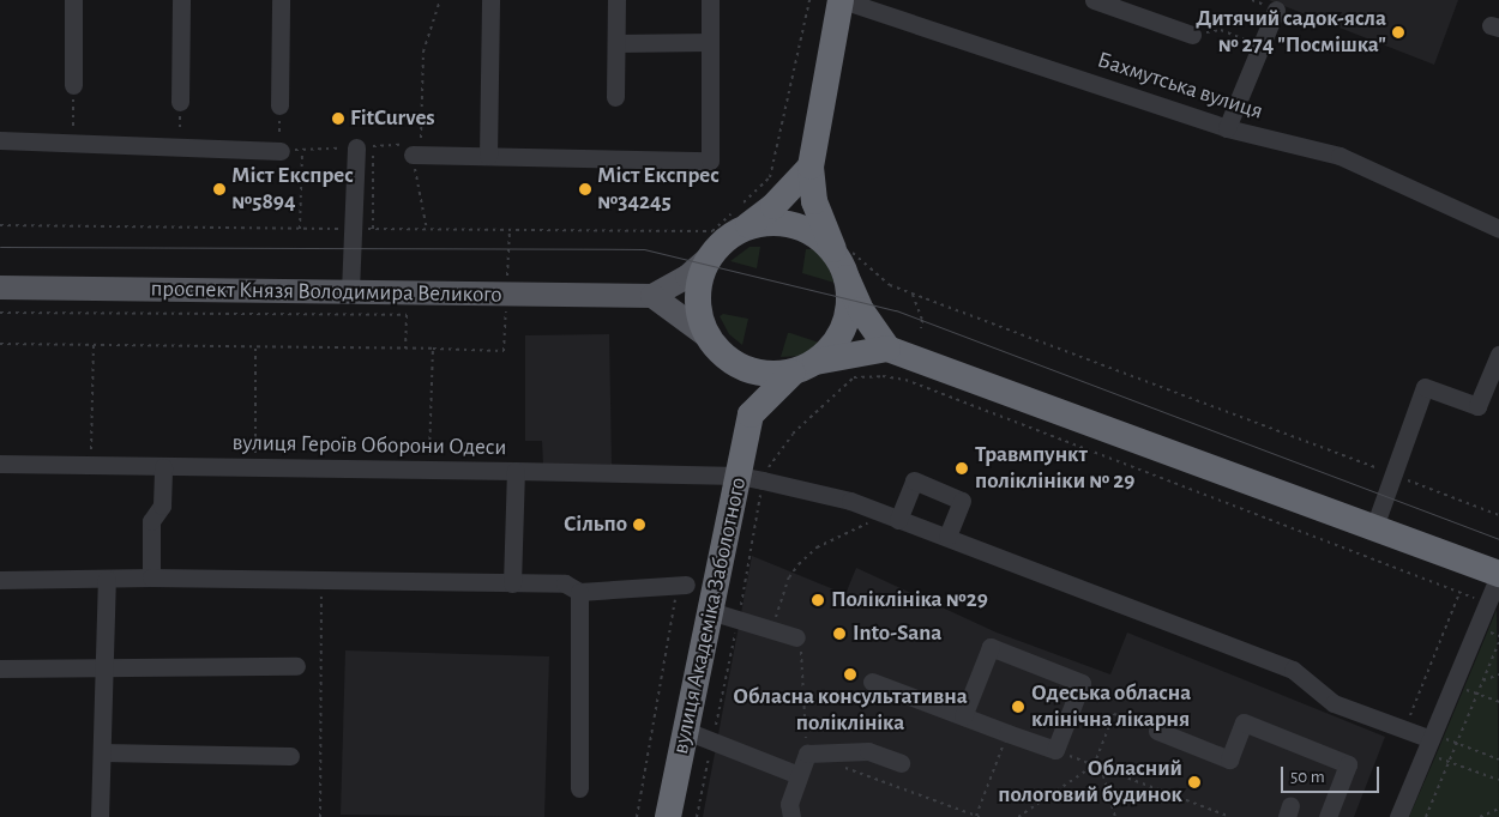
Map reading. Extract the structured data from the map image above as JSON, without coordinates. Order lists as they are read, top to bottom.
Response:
{
  "streets": {
    "highway": ["вулиця Академіка Заболотного"],
    "main road": ["проспект Князя Володимира Великого"],
    "street": ["Бахмутська вулиця", "вулиця Героїв Оборони Одеси"]
  },
  "crossings": [
    ["вулиця Героїв Оборони Одеси", "вулиця Академіка Заболотного"]
  ],
  "places": [
    "Дитячий садок-ясла № 274 \"Посмішка\"",
    "FitCurves",
    "Міст Експрес №5894",
    "Міст Експрес №34245",
    "Травмпункт поліклініки № 29",
    "Сільпо",
    "Поліклініка №29",
    "Into-Sana",
    "Обласна консультативна поліклініка",
    "Одеська обласна клінічна лікарня",
    "Обласний пологовий будинок"
  ],
  "scale_bar": "50 m"
}
